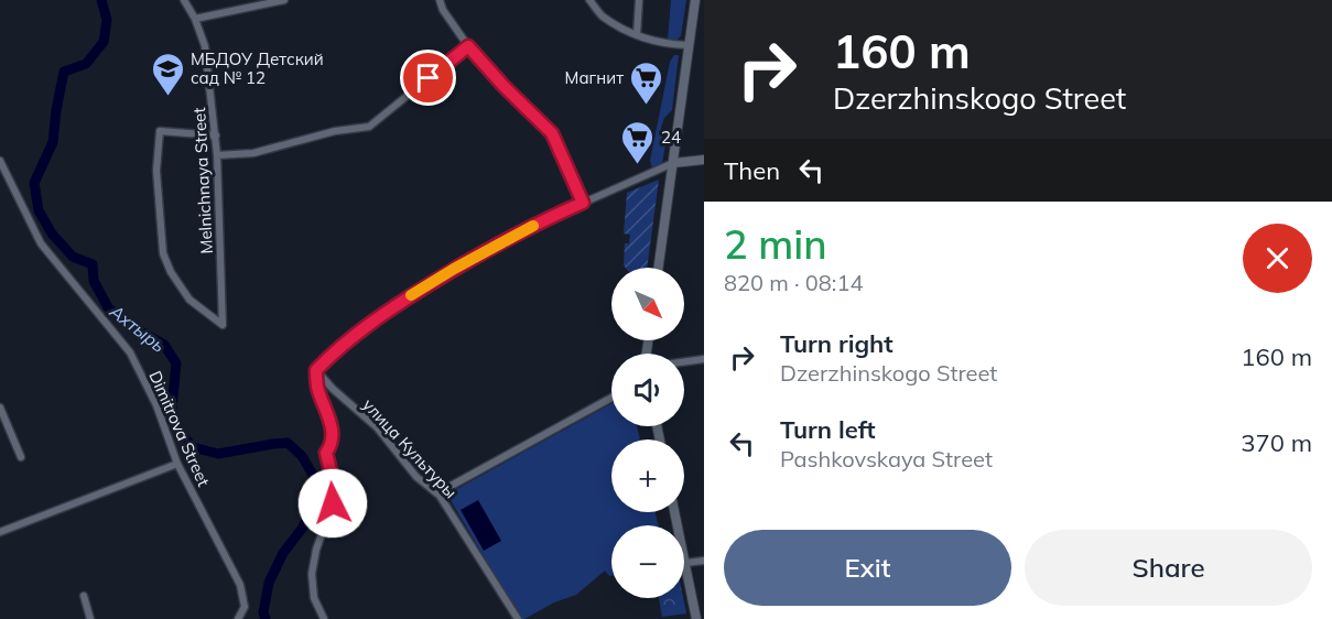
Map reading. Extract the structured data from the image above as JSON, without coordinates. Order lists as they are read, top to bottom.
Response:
{
  "streets": {
    "street": ["Melnichnaya Street", "Dimitrova Street", "улица Культуры"]
  },
  "water": ["Ахтырь"],
  "places": {
    "school or university": ["МБДОУ Детский сад № 12"],
    "supermarket": ["Магнит", "24"]
  },
  "north": "bottom right",
  "page": {
    "turn": ["160 m", "Dzerzhinskogo Street"],
    "then": "Then",
    "heading": ["2 min", "820 m · 08:14"],
    "map_buttons": ["+", "−"],
    "list": [
      {
        "name": "Turn right",
        "note": "Dzerzhinskogo Street",
        "value": "160 m"
      },
      {
        "name": "Turn left",
        "note": "Pashkovskaya Street",
        "value": "370 m"
      }
    ],
    "buttons": ["Exit", "Share"]
  }
}
